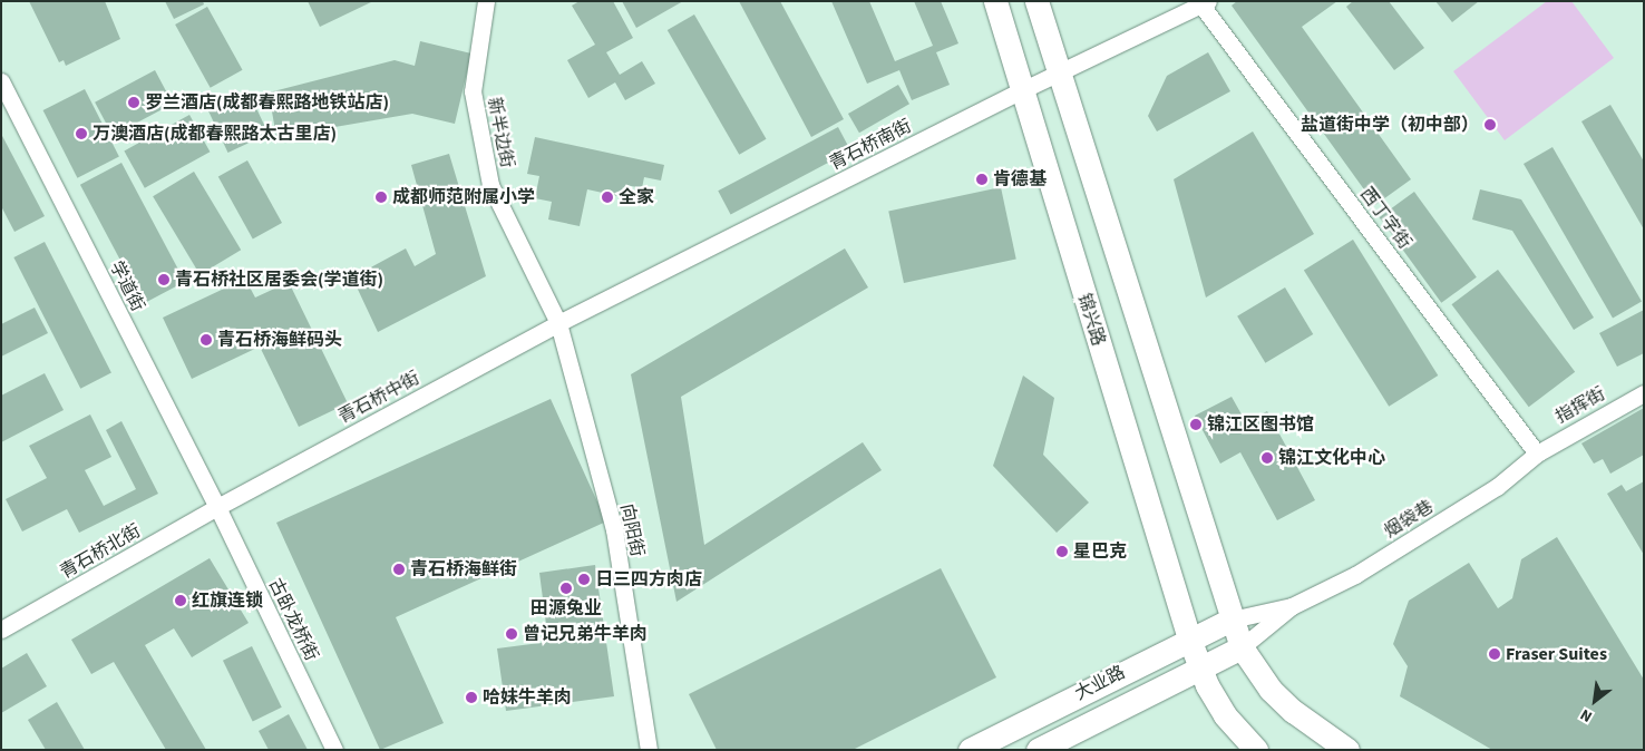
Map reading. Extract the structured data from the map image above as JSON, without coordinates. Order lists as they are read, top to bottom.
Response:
{
  "streets": {
    "main road": ["锦兴路", "大业路"],
    "street": [
      "新半边街",
      "青石桥南街",
      "西丁字街",
      "学道街",
      "青石桥中街",
      "指挥街",
      "烟袋巷",
      "向阳街",
      "青石桥北街",
      "古卧龙桥街"
    ]
  },
  "crossings": [
    ["新半边街", "青石桥南街"],
    ["新半边街", "青石桥中街"],
    ["新半边街", "向阳街"],
    ["青石桥南街", "西丁字街"],
    ["青石桥南街", "锦兴路"],
    ["青石桥南街", "青石桥中街"],
    ["青石桥南街", "向阳街"],
    ["西丁字街", "指挥街"],
    ["西丁字街", "烟袋巷"],
    ["学道街", "青石桥中街"],
    ["学道街", "青石桥北街"],
    ["学道街", "古卧龙桥街"],
    ["锦兴路", "大业路"],
    ["青石桥中街", "向阳街"],
    ["青石桥中街", "青石桥北街"],
    ["青石桥中街", "古卧龙桥街"],
    ["指挥街", "烟袋巷"],
    ["青石桥北街", "古卧龙桥街"]
  ],
  "places": [
    "罗兰酒店(成都春熙路地铁站店)",
    "盐道街中学（初中部）",
    "万澳酒店(成都春熙路太古里店)",
    "肯德基",
    "成都师范附属小学",
    "全家",
    "青石桥社区居委会(学道街)",
    "青石桥海鲜码头",
    "锦江区图书馆",
    "锦江文化中心",
    "星巴克",
    "青石桥海鲜街",
    "日三四方肉店",
    "田源兔业",
    "红旗连锁",
    "曾记兄弟牛羊肉",
    "Fraser Suites",
    "哈妹牛羊肉"
  ],
  "north": "bottom left"
}
